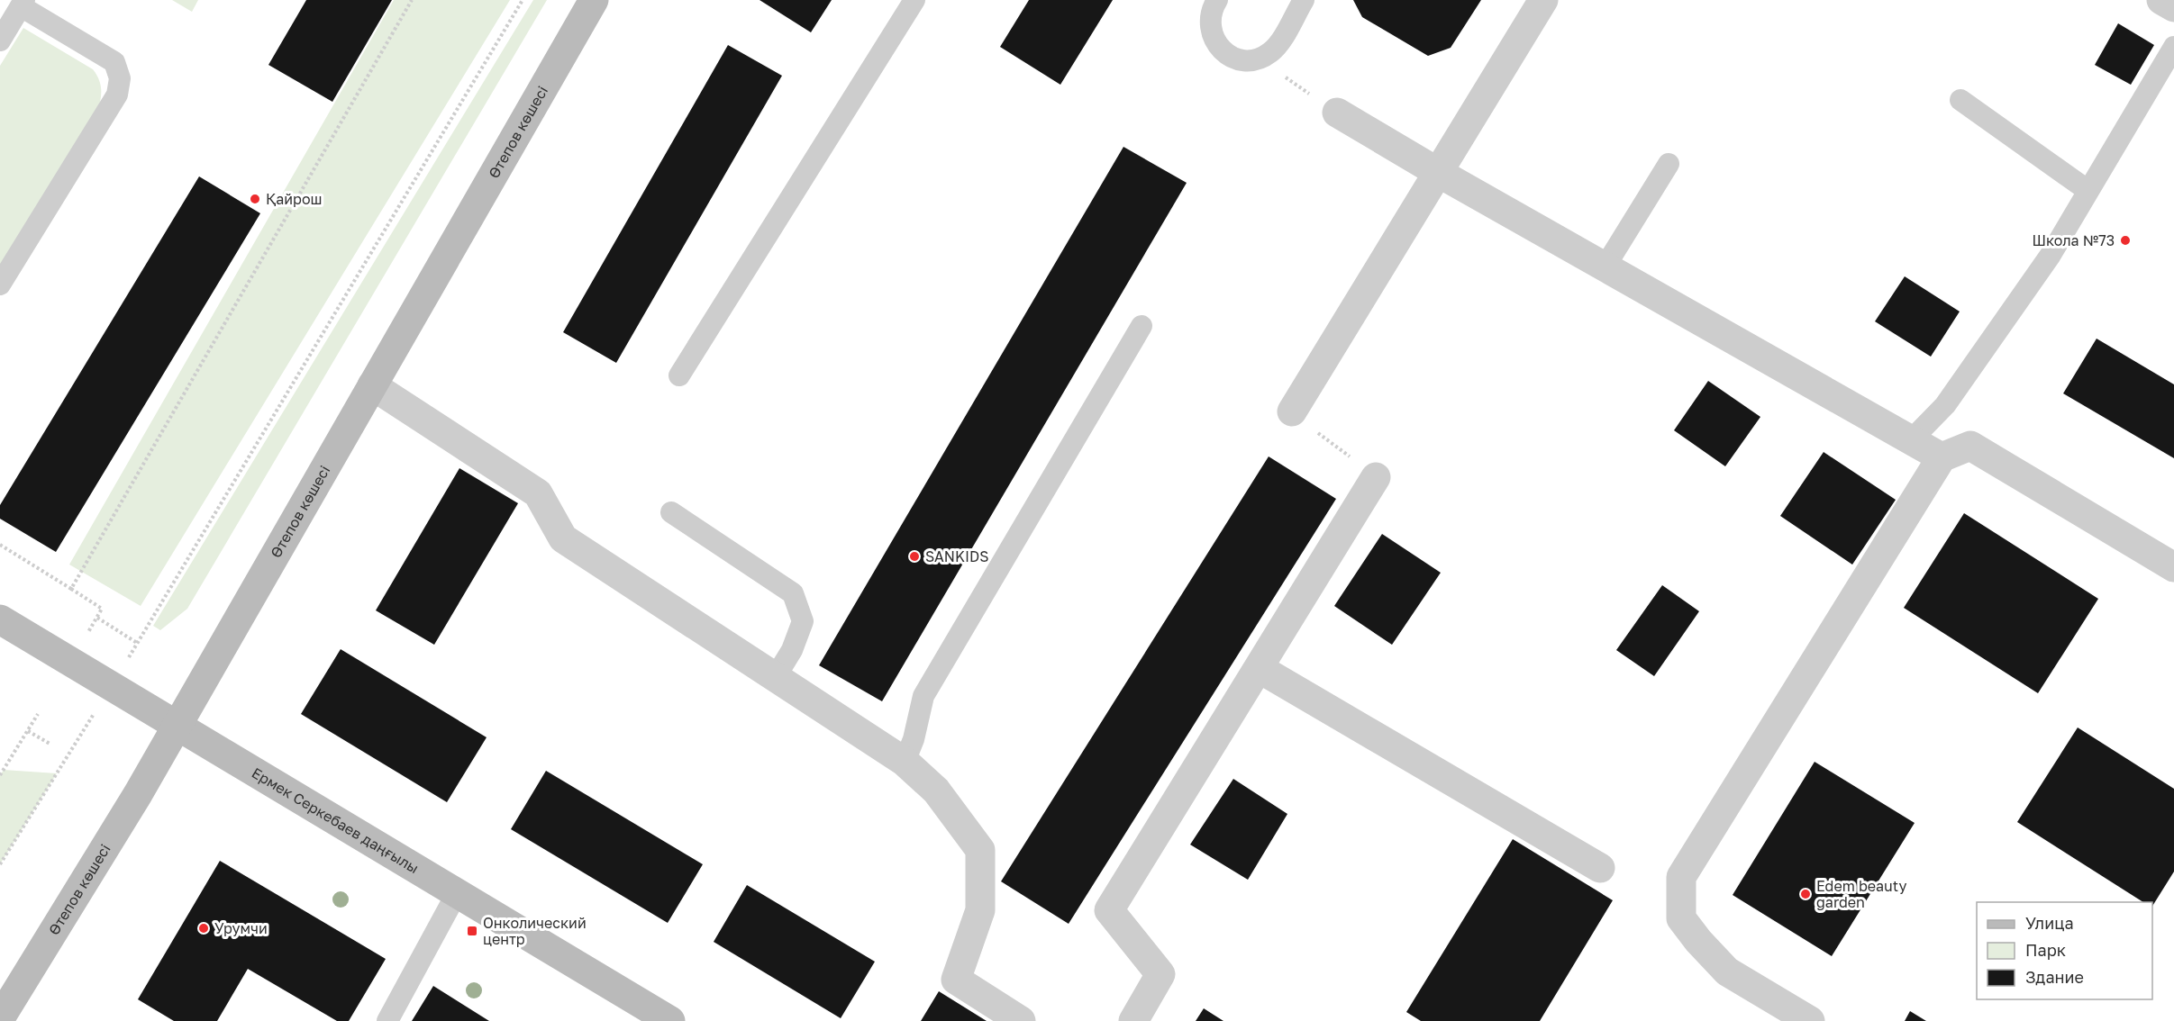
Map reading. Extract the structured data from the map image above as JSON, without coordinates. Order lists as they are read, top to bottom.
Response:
{
  "streets": {
    "street": ["Өтепов көшесі", "Ермек Серкебаев даңғылы"]
  },
  "crossings": [
    ["Өтепов көшесі", "Ермек Серкебаев даңғылы"]
  ],
  "places": {
    "other": [
      "Қайрош",
      "Школа №73",
      "SANKIDS",
      "Edem beauty garden",
      "Урумчи"
    ],
    "transit": ["Онколический центр"]
  },
  "legend": ["Улица", "Парк", "Здание"]
}
